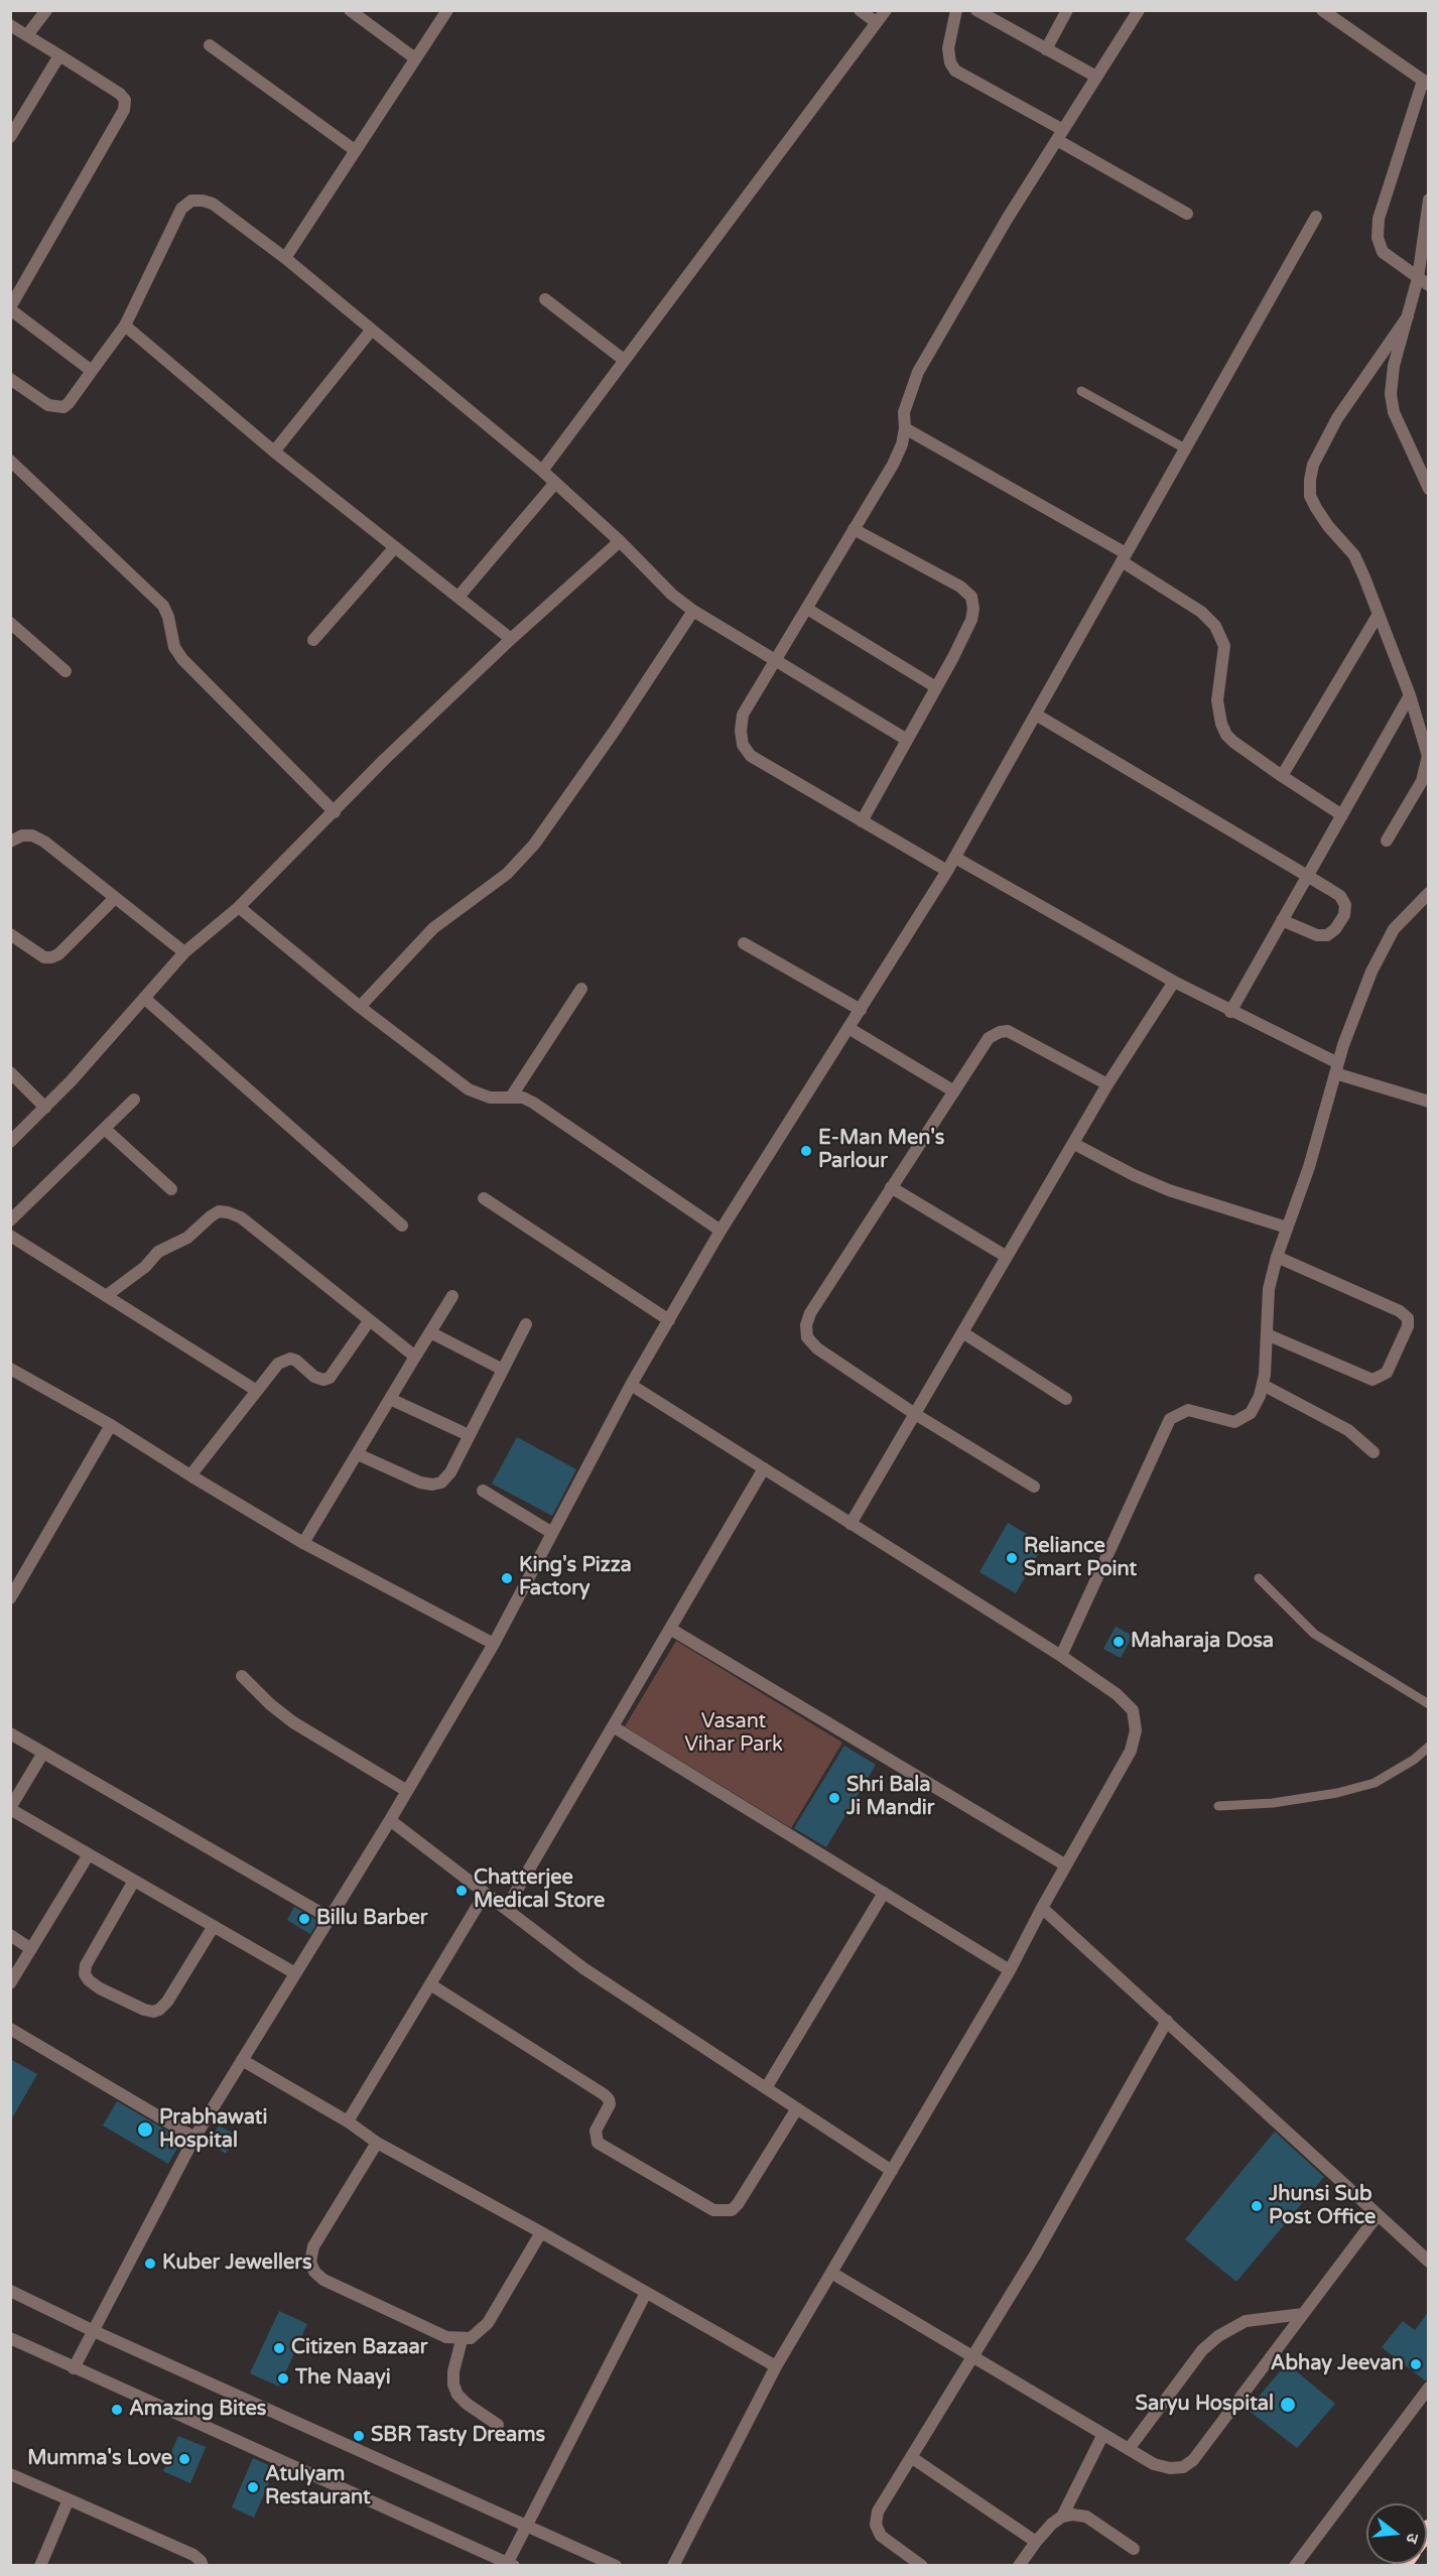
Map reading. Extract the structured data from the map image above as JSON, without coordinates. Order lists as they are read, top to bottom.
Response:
{
  "parks": ["Vasant Vihar Park"],
  "places": [
    "E-Man Men's Parlour",
    "Reliance Smart Point",
    "King's Pizza Factory",
    "Maharaja Dosa",
    "Shri Bala Ji Mandir",
    "Chatterjee Medical Store",
    "Billu Barber",
    "Prabhawati Hospital",
    "Jhunsi Sub Post Office",
    "Kuber Jewellers",
    "Citizen Bazaar",
    "Abhay Jeevan",
    "The Naayi",
    "Saryu Hospital",
    "Amazing Bites",
    "SBR Tasty Dreams",
    "Mumma's Love",
    "Atulyam Restaurant"
  ],
  "north": "right"
}
